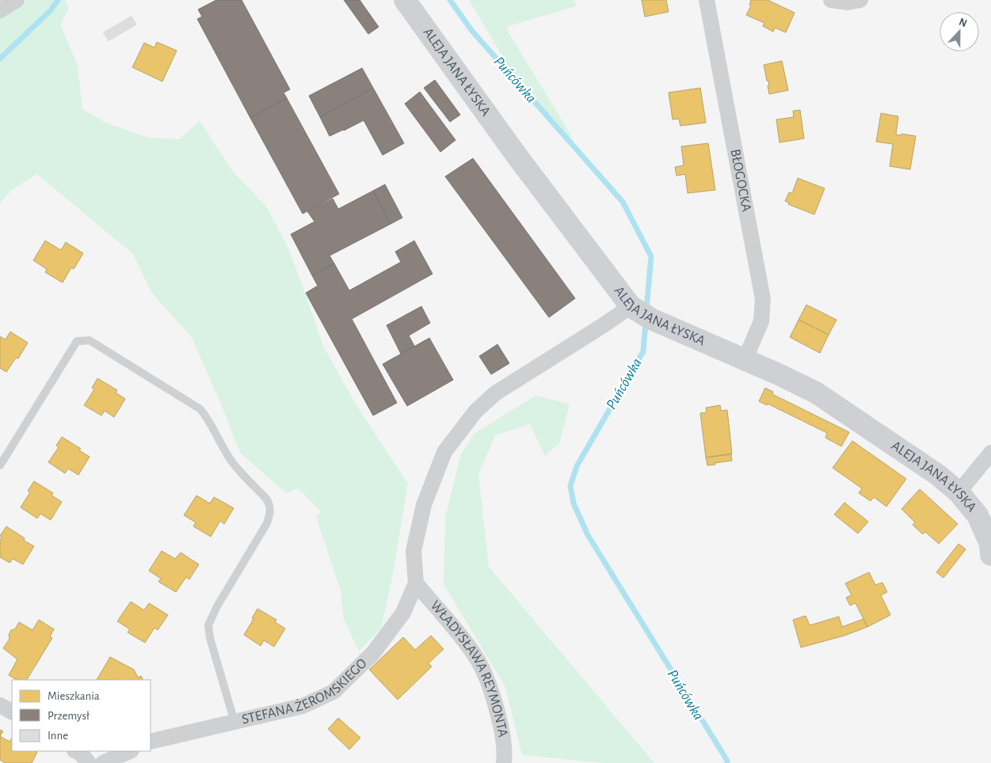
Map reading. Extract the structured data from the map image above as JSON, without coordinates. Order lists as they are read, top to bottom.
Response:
{
  "streets": {
    "street": [
      "ALEJA JANA ŁYSKA",
      "BŁOGOCKA",
      "WŁADYSŁAWA REYMONTA",
      "STEFANA ŻEROMSKIEGO"
    ]
  },
  "crossings": [
    ["ALEJA JANA ŁYSKA", "BŁOGOCKA"],
    ["WŁADYSŁAWA REYMONTA", "STEFANA ŻEROMSKIEGO"]
  ],
  "water": ["Puńcówka"],
  "legend": ["Mieszkania", "Przemysł", "Inne"],
  "north": "top"
}
